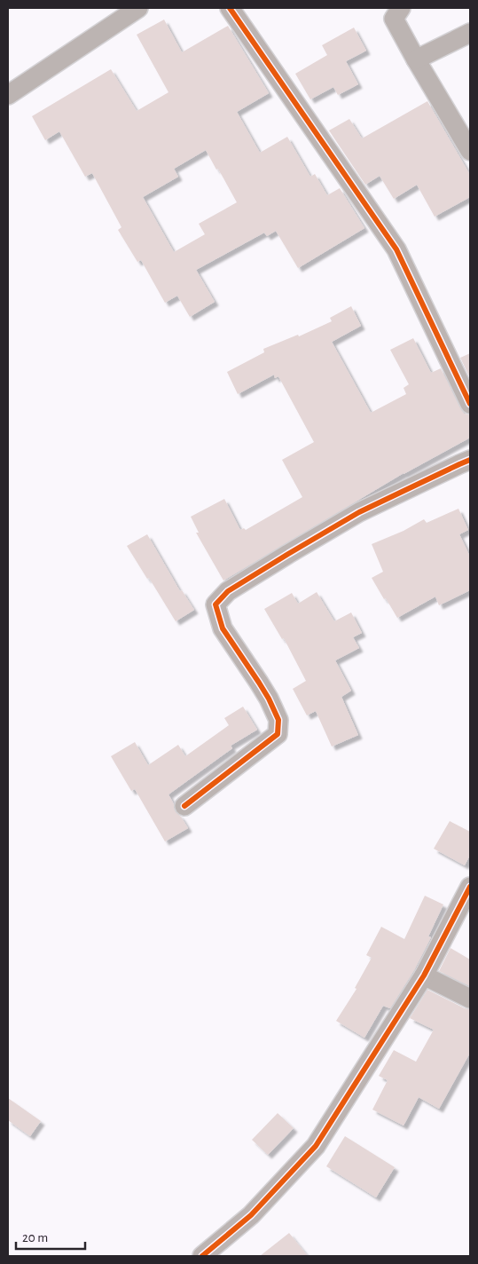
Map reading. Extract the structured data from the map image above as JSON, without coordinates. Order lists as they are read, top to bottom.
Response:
{
  "scale_bar": "20 m"
}
